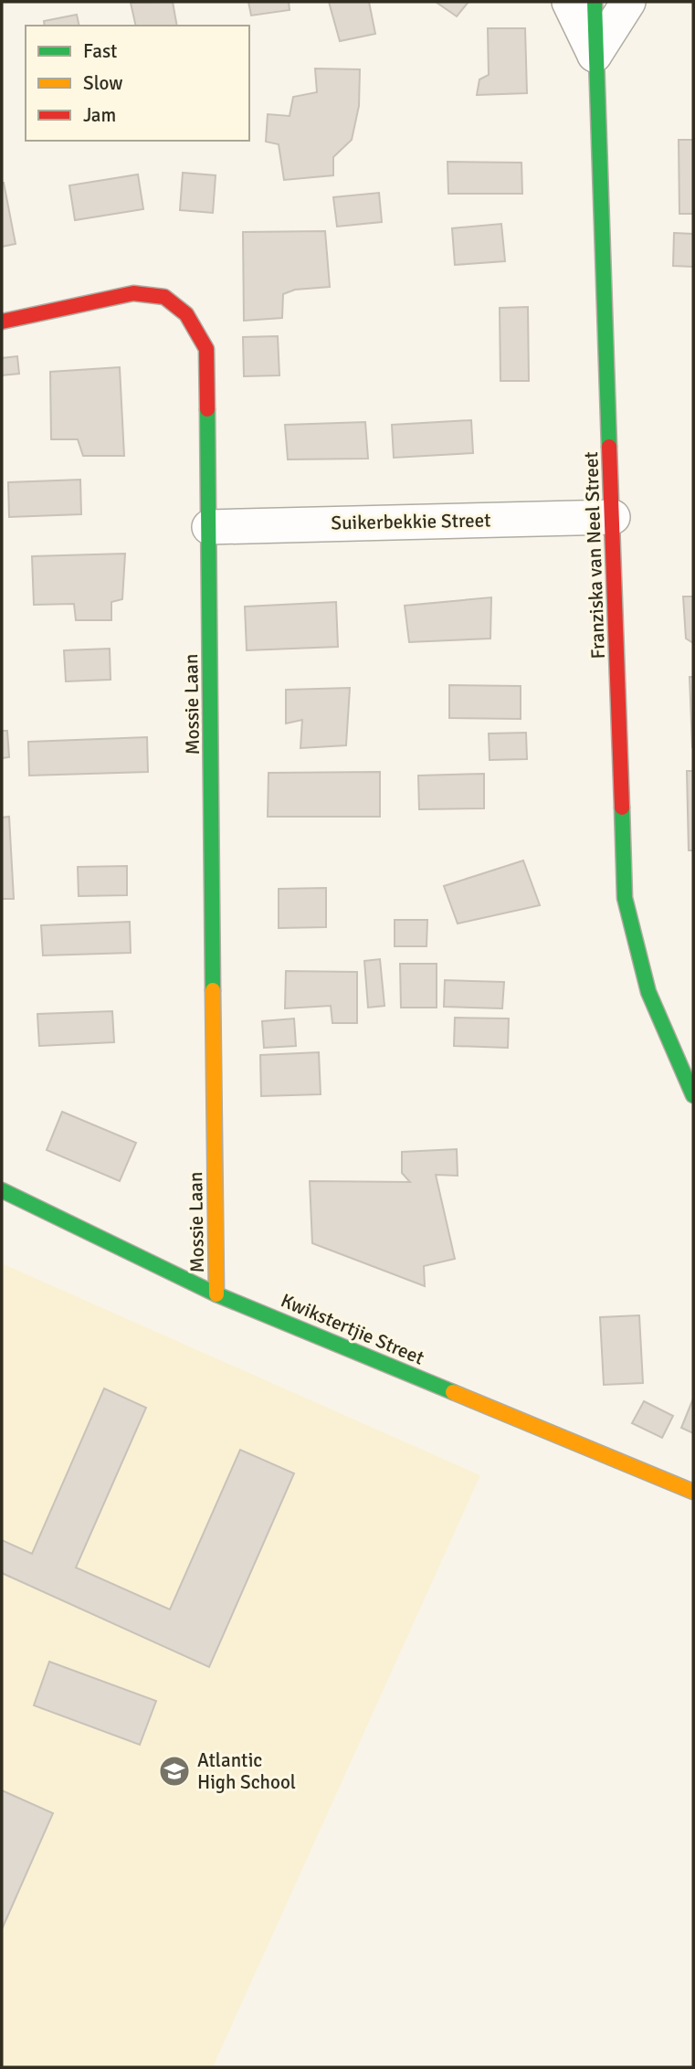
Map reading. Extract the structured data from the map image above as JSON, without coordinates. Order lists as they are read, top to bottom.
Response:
{
  "streets": {
    "street": [
      "Suikerbekkie Street",
      "Franziska van Neel Street",
      "Mossie Laan",
      "Kwikstertjie Street"
    ]
  },
  "crossings": [
    ["Suikerbekkie Street", "Franziska van Neel Street"],
    ["Suikerbekkie Street", "Mossie Laan"],
    ["Mossie Laan", "Kwikstertjie Street"]
  ],
  "places": {
    "school or university": ["Atlantic High School"]
  },
  "legend": ["Fast", "Slow", "Jam"]
}
